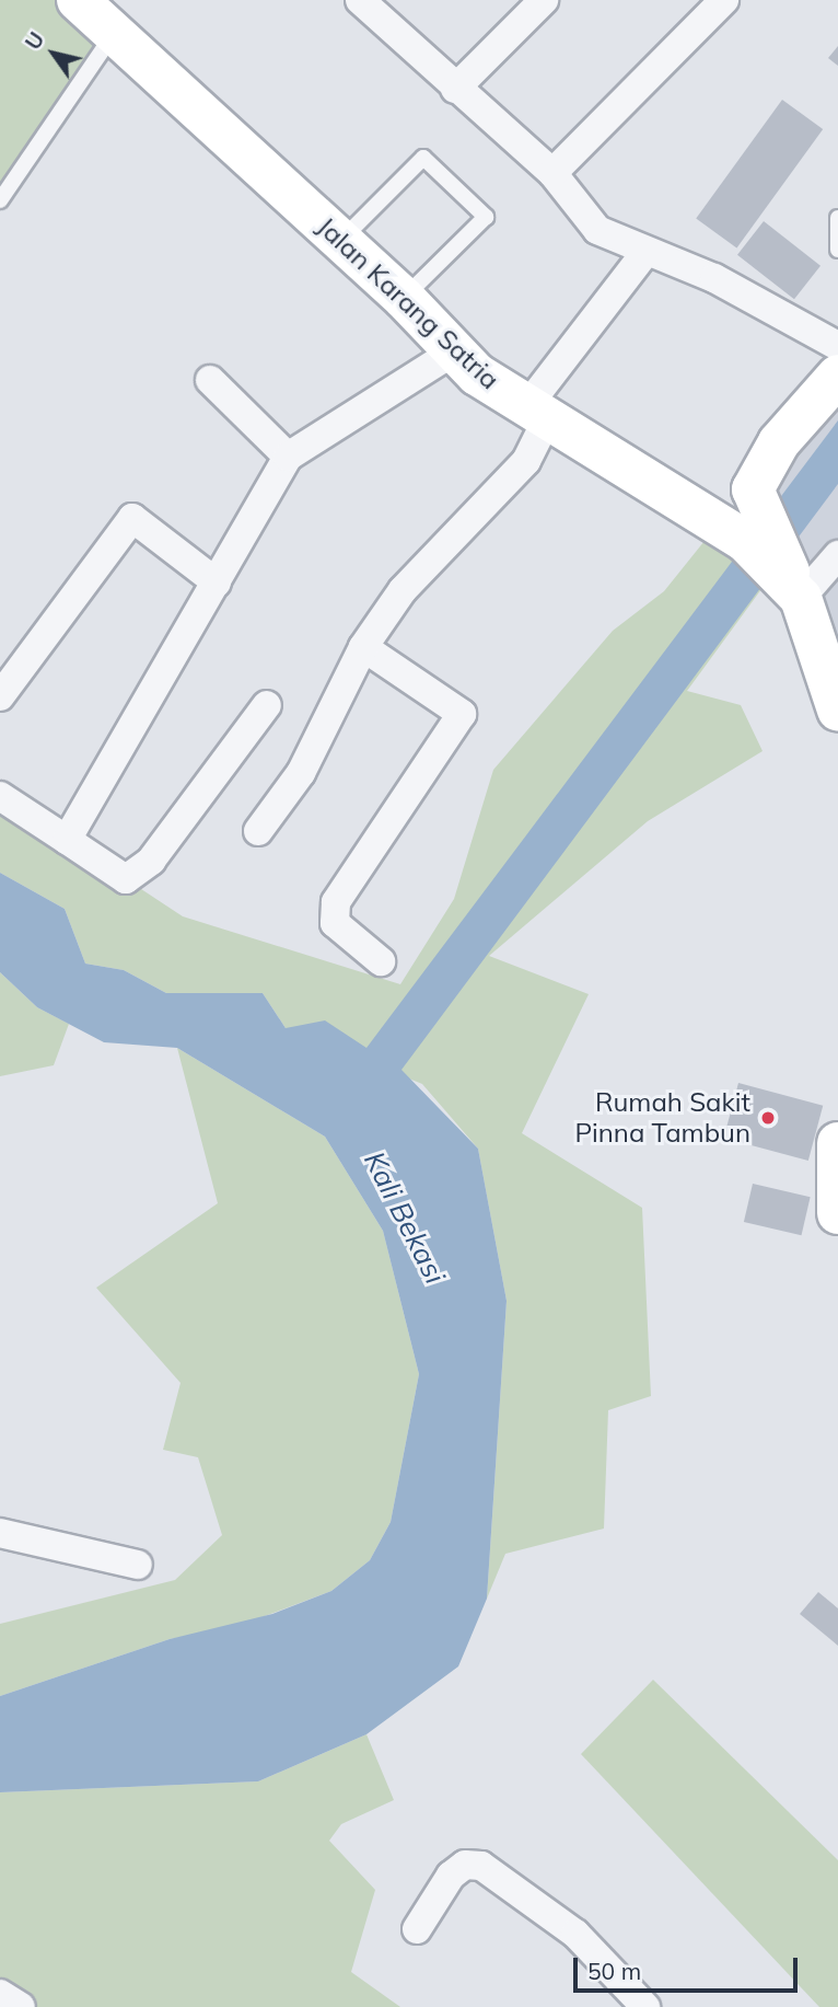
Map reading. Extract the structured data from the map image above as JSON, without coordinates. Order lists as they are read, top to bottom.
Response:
{
  "streets": {
    "street": ["Jalan Karang Satria"]
  },
  "water": ["Kali Bekasi"],
  "places": ["Rumah Sakit Pinna Tambun"],
  "scale_bar": "50 m",
  "north": "top left"
}
